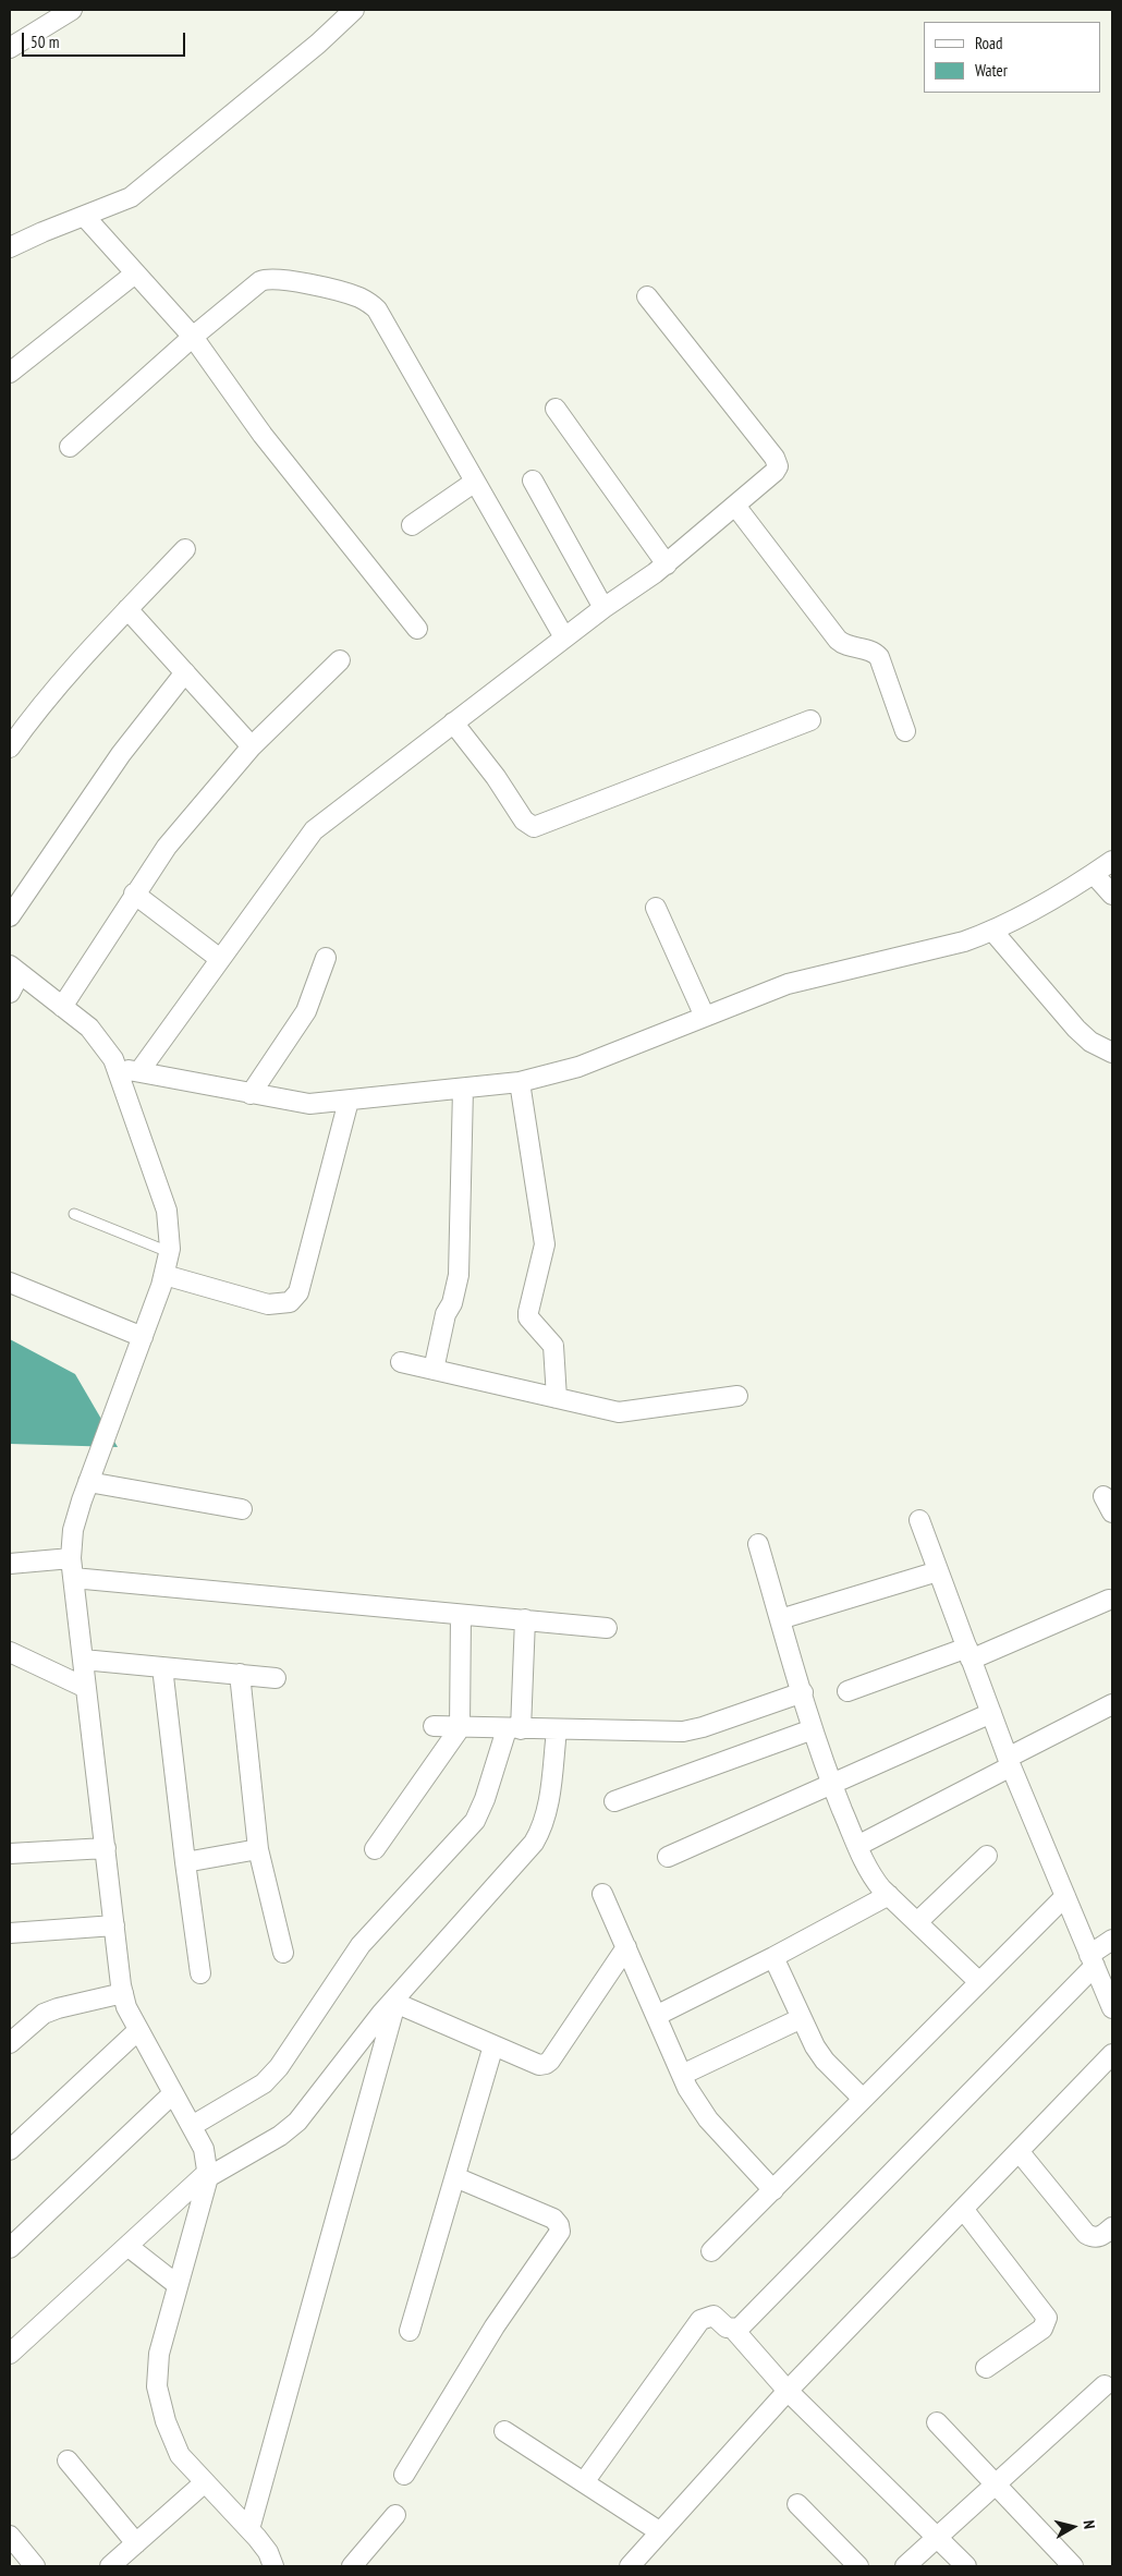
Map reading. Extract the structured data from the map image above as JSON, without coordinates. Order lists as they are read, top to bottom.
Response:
{
  "legend": ["Road", "Water"],
  "scale_bar": "50 m",
  "north": "right"
}
